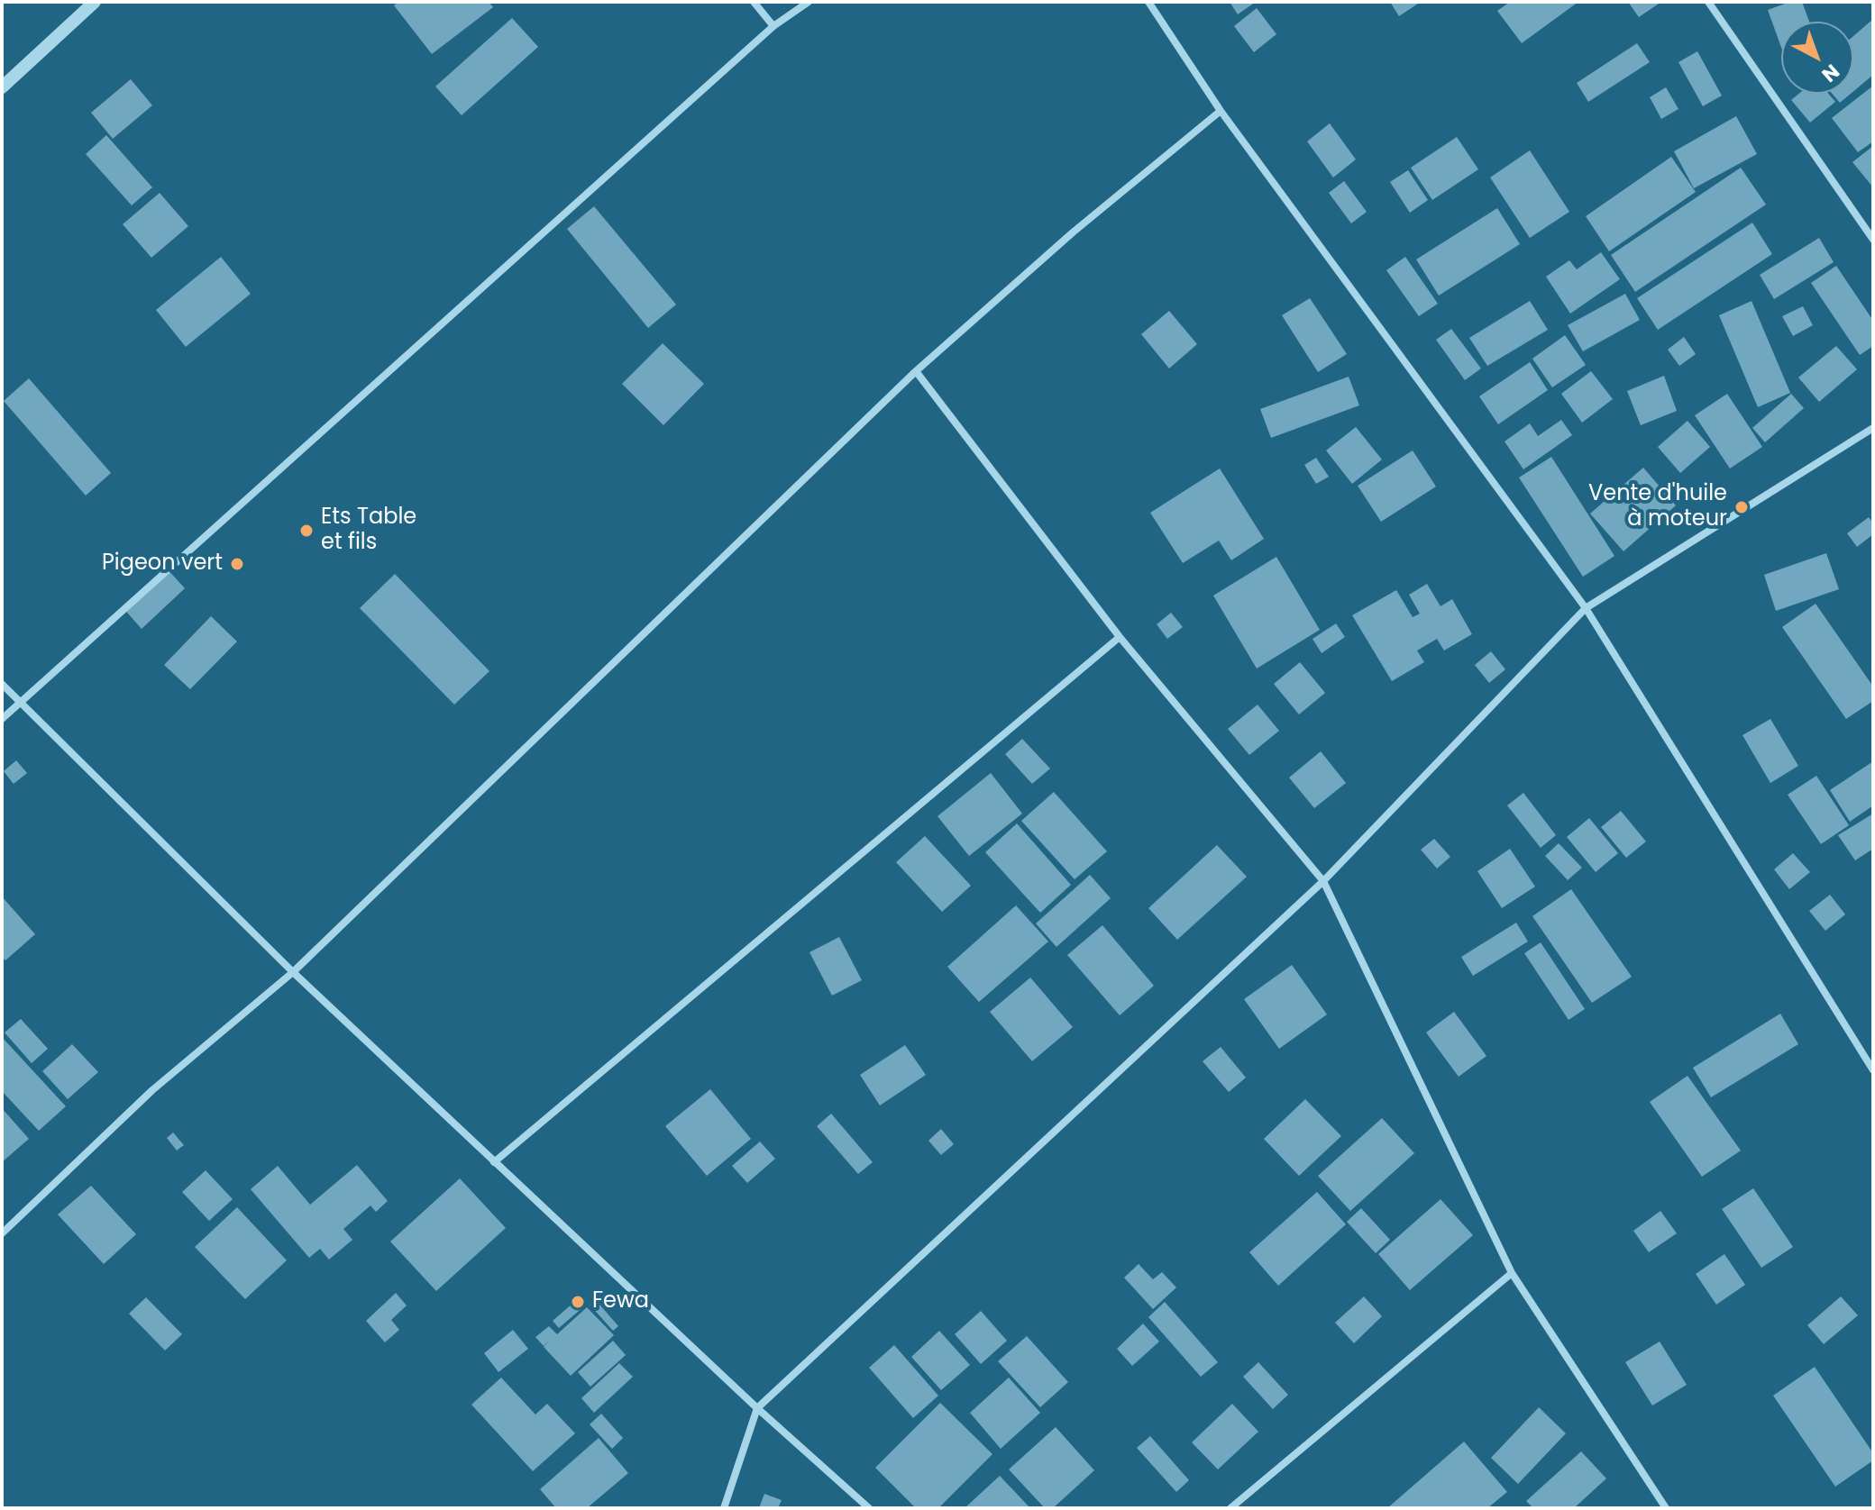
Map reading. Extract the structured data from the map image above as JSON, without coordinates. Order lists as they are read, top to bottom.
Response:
{
  "places": [
    "Vente d'huile à moteur",
    "Ets Table et fils",
    "Pigeon vert",
    "Fewa"
  ],
  "north": "bottom right"
}
